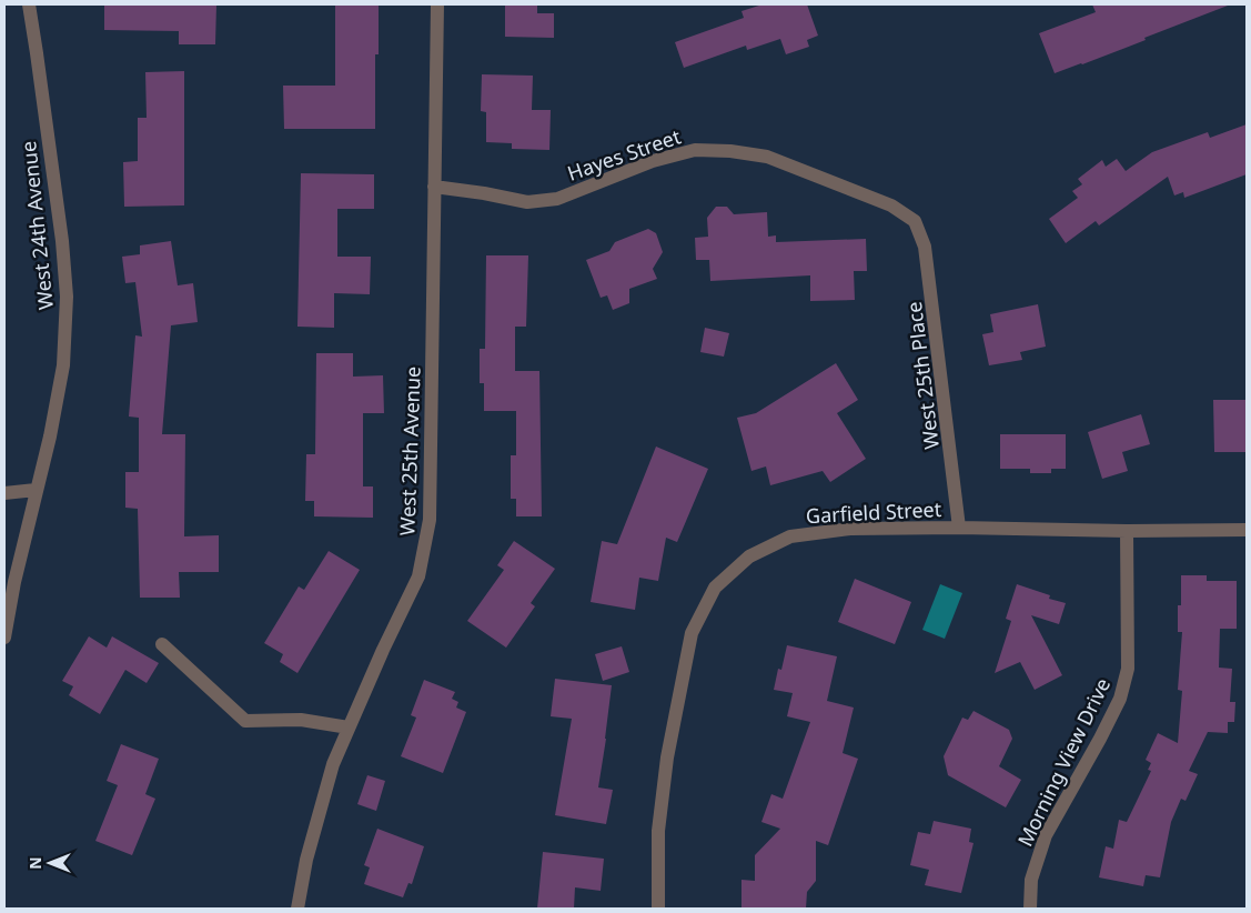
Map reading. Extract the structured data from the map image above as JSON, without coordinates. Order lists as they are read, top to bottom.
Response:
{
  "streets": {
    "street": [
      "Hayes Street",
      "West 24th Avenue",
      "West 25th Place",
      "West 25th Avenue",
      "Garfield Street",
      "Morning View Drive"
    ]
  },
  "crossings": [
    ["Hayes Street", "West 25th Place"],
    ["Hayes Street", "West 25th Avenue"],
    ["West 25th Place", "Garfield Street"],
    ["Garfield Street", "Morning View Drive"]
  ],
  "north": "left"
}
